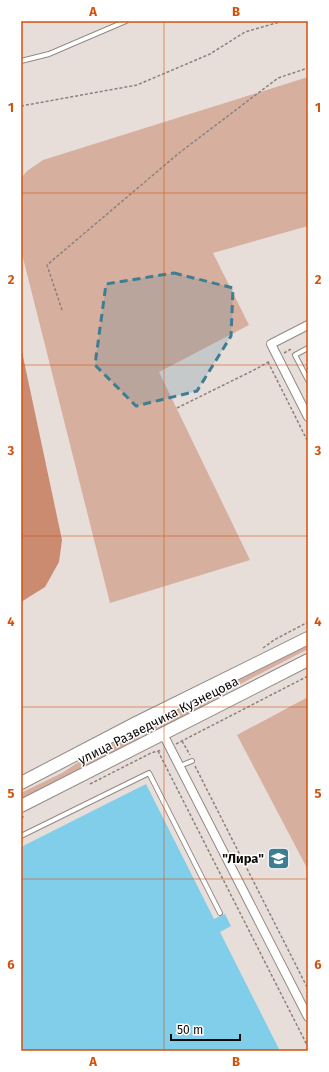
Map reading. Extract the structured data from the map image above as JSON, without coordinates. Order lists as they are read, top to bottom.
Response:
{
  "streets": {
    "main road": ["улица Разведчика Кузнецова"]
  },
  "places": {
    "school or university": ["\"Лира\""]
  },
  "scale_bar": "50 m",
  "grid": {
    "columns": ["A", "B"],
    "rows": [
      "1",
      "2",
      "3",
      "4",
      "5",
      "6"
    ]
  }
}
